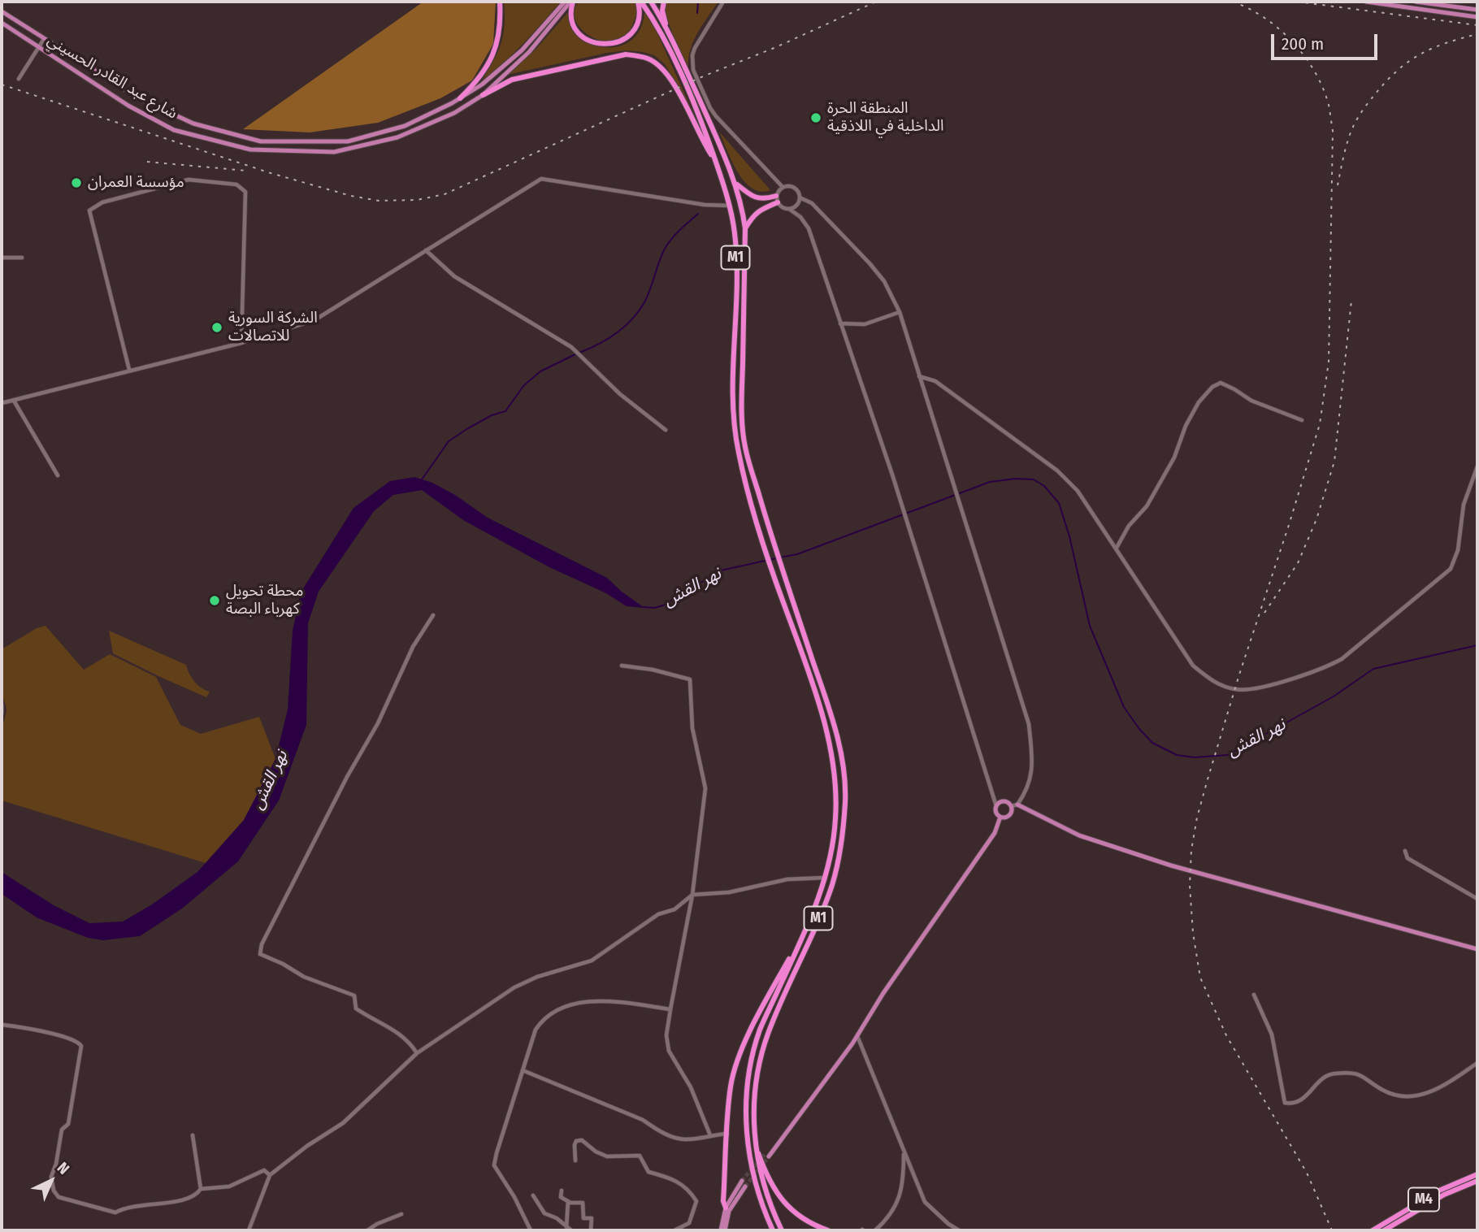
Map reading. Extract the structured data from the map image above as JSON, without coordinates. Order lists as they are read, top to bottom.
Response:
{
  "streets": {
    "highway": ["M1", "M4"],
    "main road": ["شارع عبد القادر الحسيني"]
  },
  "water": ["نهر القش"],
  "places": [
    "المنطقة الحرة الداخلية في اللاذقية",
    "مؤسسة العمران",
    "الشركة السورية للاتصالات",
    "محطة تحويل كهرباء البصة"
  ],
  "scale_bar": "200 m",
  "north": "top right"
}
